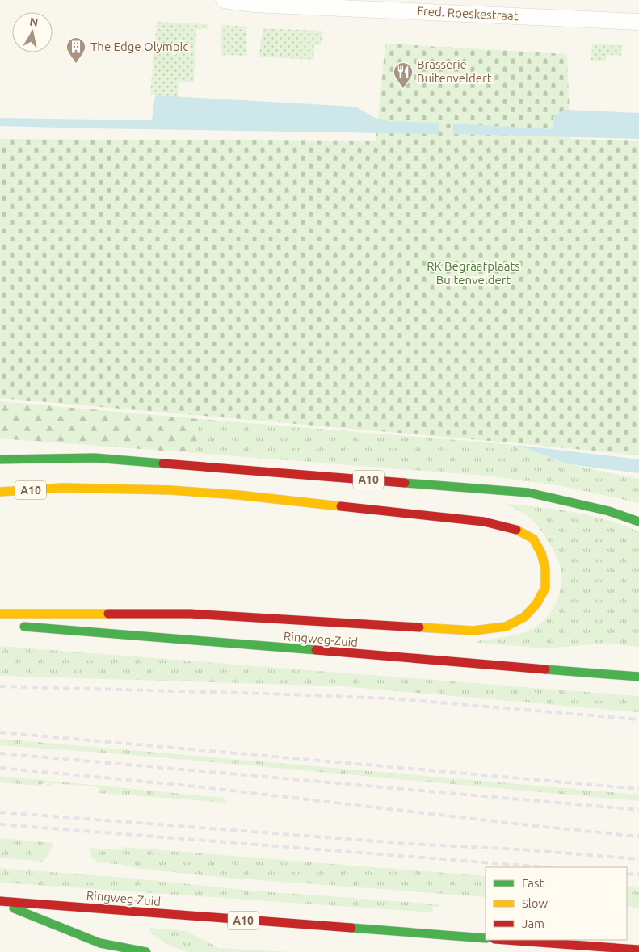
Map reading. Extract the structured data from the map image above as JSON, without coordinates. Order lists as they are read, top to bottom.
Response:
{
  "streets": {
    "highway": ["A10", "Ringweg-Zuid"],
    "street": ["Fred. Roeskestraat"]
  },
  "crossings": [
    ["A10", "Ringweg-Zuid"]
  ],
  "parks": ["RK Begraafplaats Buitenveldert"],
  "places": {
    "building": ["The Edge Olympic"],
    "restaurant": ["Brasserie Buitenveldert"]
  },
  "legend": ["Fast", "Slow", "Jam"],
  "north": "top"
}
